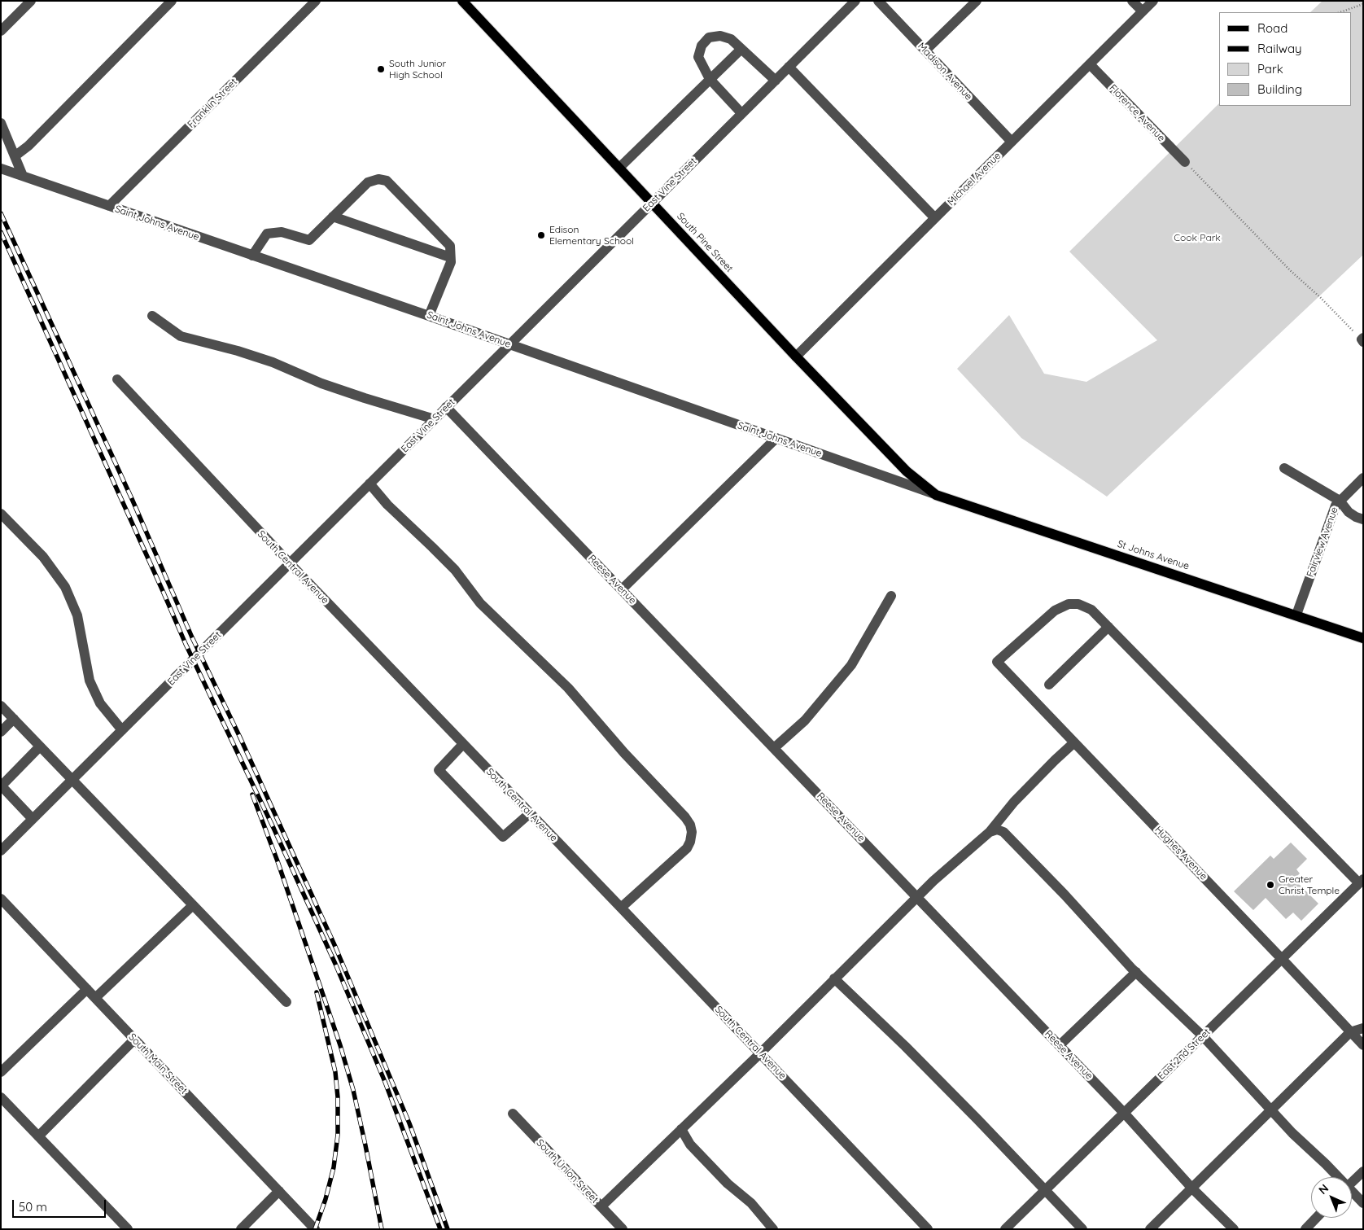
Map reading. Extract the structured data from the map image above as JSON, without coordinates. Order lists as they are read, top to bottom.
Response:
{
  "streets": {
    "main road": ["South Pine Street", "St Johns Avenue"],
    "street": [
      "Madison Avenue",
      "Franklin Street",
      "Florence Avenue",
      "Michael Avenue",
      "East Vine Street",
      "Saint Johns Avenue",
      "Fairview Avenue",
      "South Central Avenue",
      "Reese Avenue",
      "Hughes Avenue",
      "East 2nd Street",
      "South Main Street",
      "South Union Street"
    ]
  },
  "crossings": [
    ["Madison Avenue", "Michael Avenue"],
    ["Franklin Street", "Saint Johns Avenue"],
    ["Florence Avenue", "Michael Avenue"],
    ["Michael Avenue", "South Pine Street"],
    ["East Vine Street", "Saint Johns Avenue"],
    ["East Vine Street", "South Pine Street"],
    ["East Vine Street", "South Central Avenue"],
    ["East Vine Street", "Reese Avenue"],
    ["Saint Johns Avenue", "South Pine Street"],
    ["Saint Johns Avenue", "St Johns Avenue"],
    ["South Pine Street", "St Johns Avenue"],
    ["Fairview Avenue", "St Johns Avenue"],
    ["Reese Avenue", "East 2nd Street"],
    ["Hughes Avenue", "East 2nd Street"]
  ],
  "parks": ["Cook Park"],
  "places": ["South Junior High School", "Edison Elementary School", "Greater Christ Temple"],
  "legend": [
    "Road",
    "Railway",
    "Park",
    "Building"
  ],
  "scale_bar": "50 m",
  "north": "top left"
}
